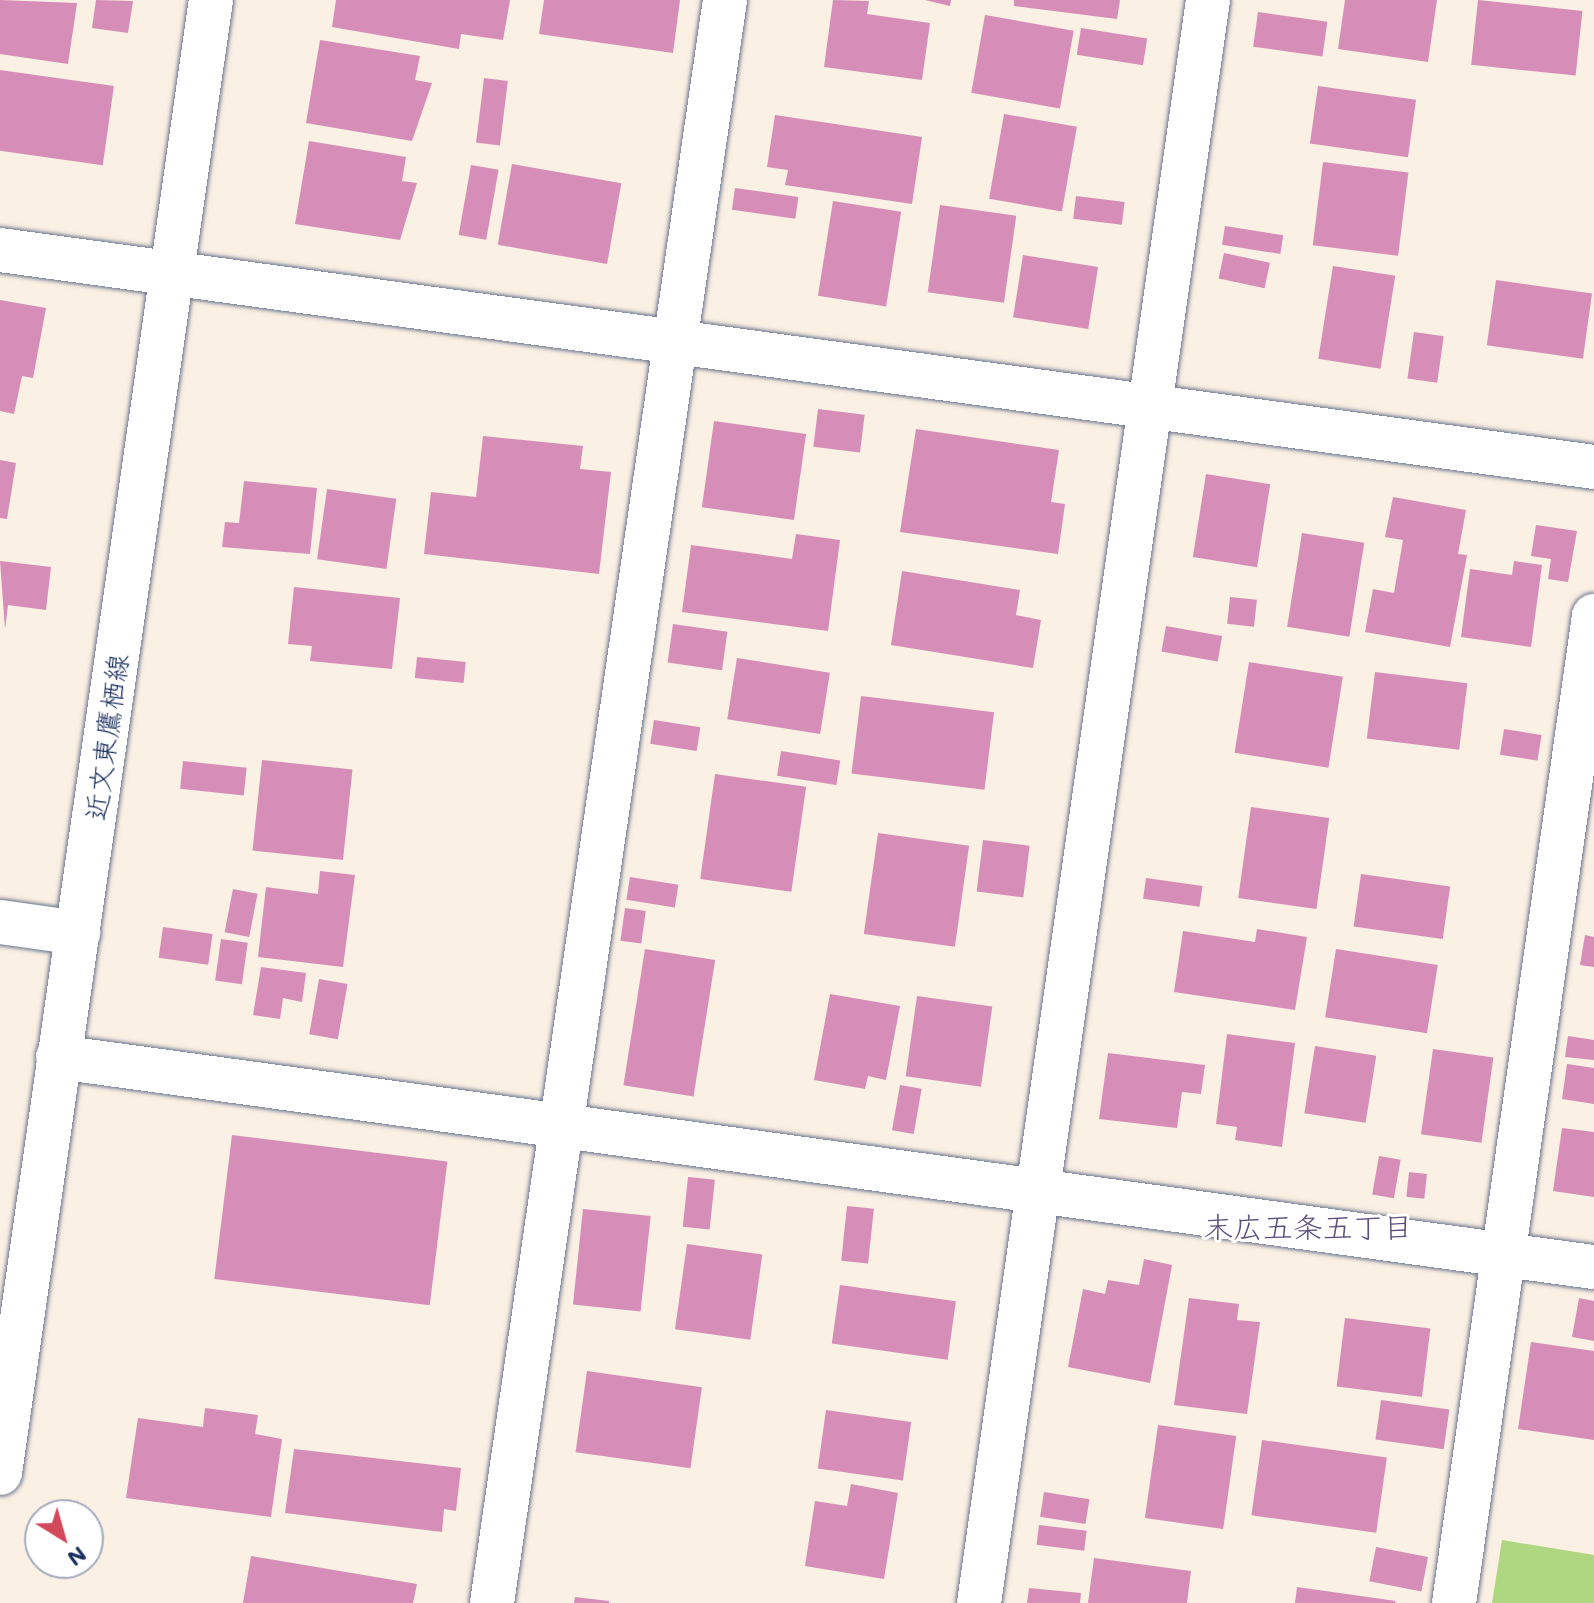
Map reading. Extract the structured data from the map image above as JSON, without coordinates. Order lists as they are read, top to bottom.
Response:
{
  "streets": {
    "street": ["近文東鷹栖線"]
  },
  "districts": ["末広五条五丁目"],
  "north": "bottom right"
}
